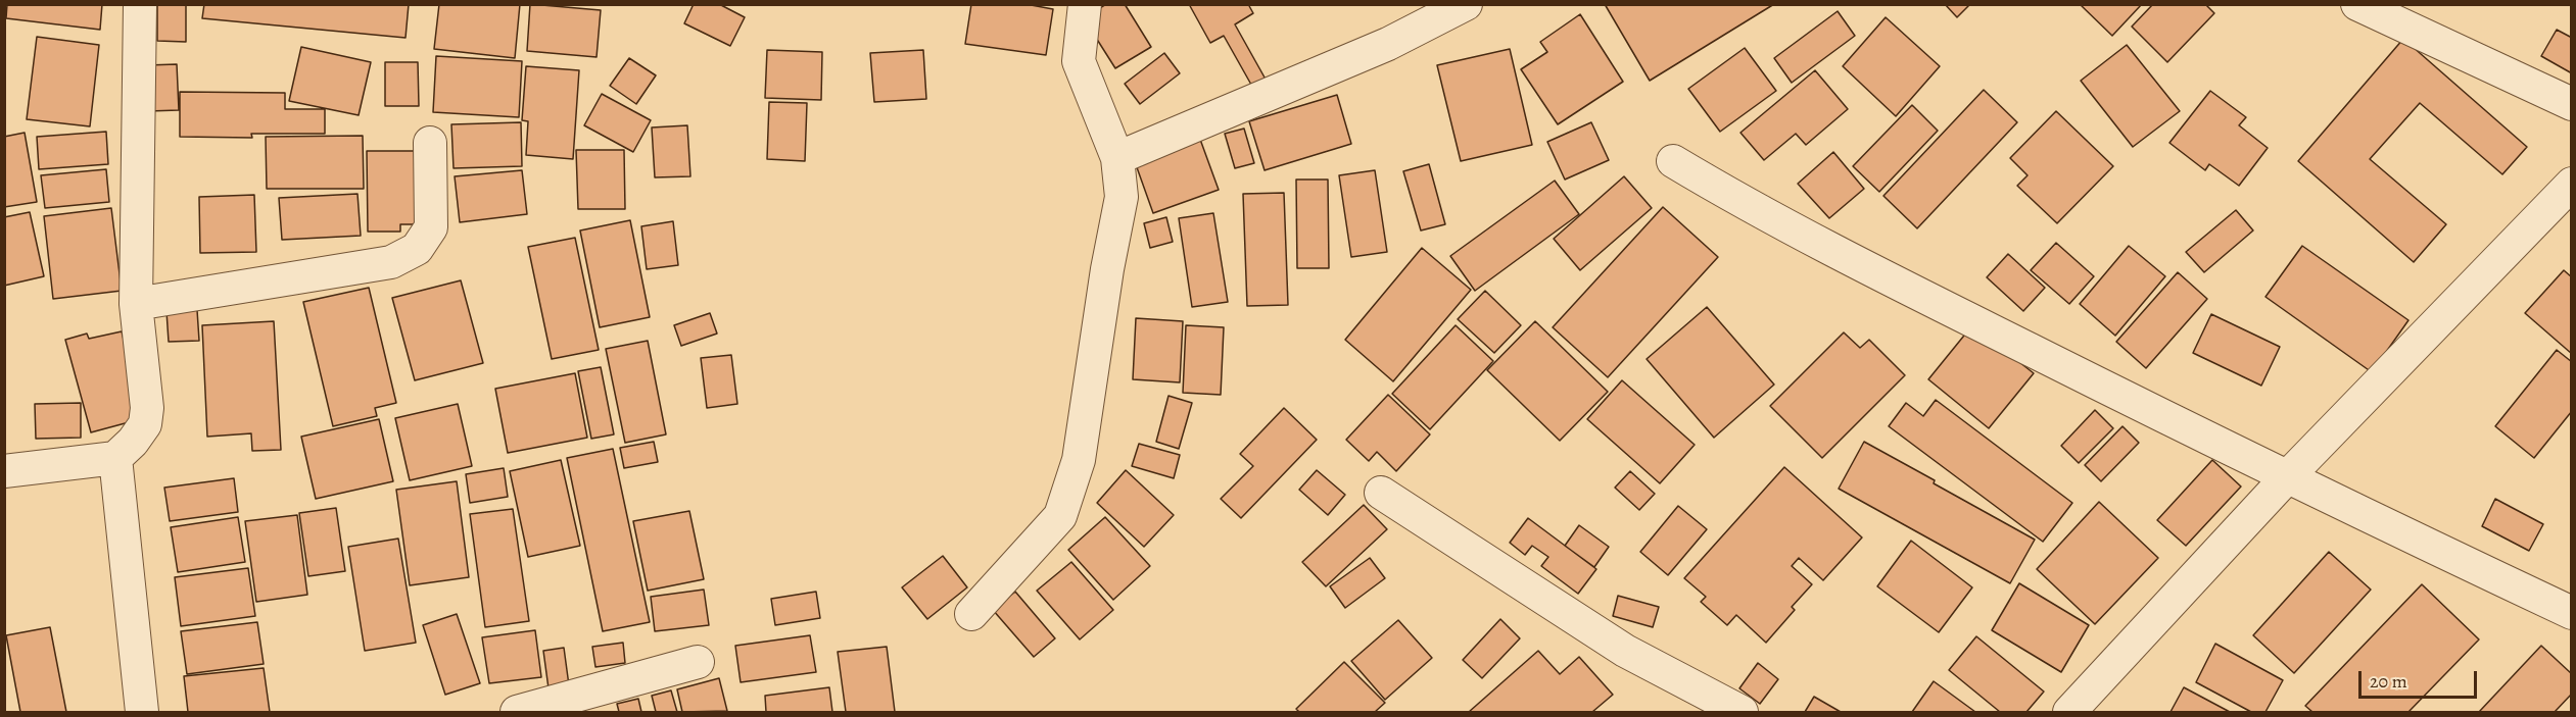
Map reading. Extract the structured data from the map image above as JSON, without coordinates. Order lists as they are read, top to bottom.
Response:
{
  "scale_bar": "20 m"
}
